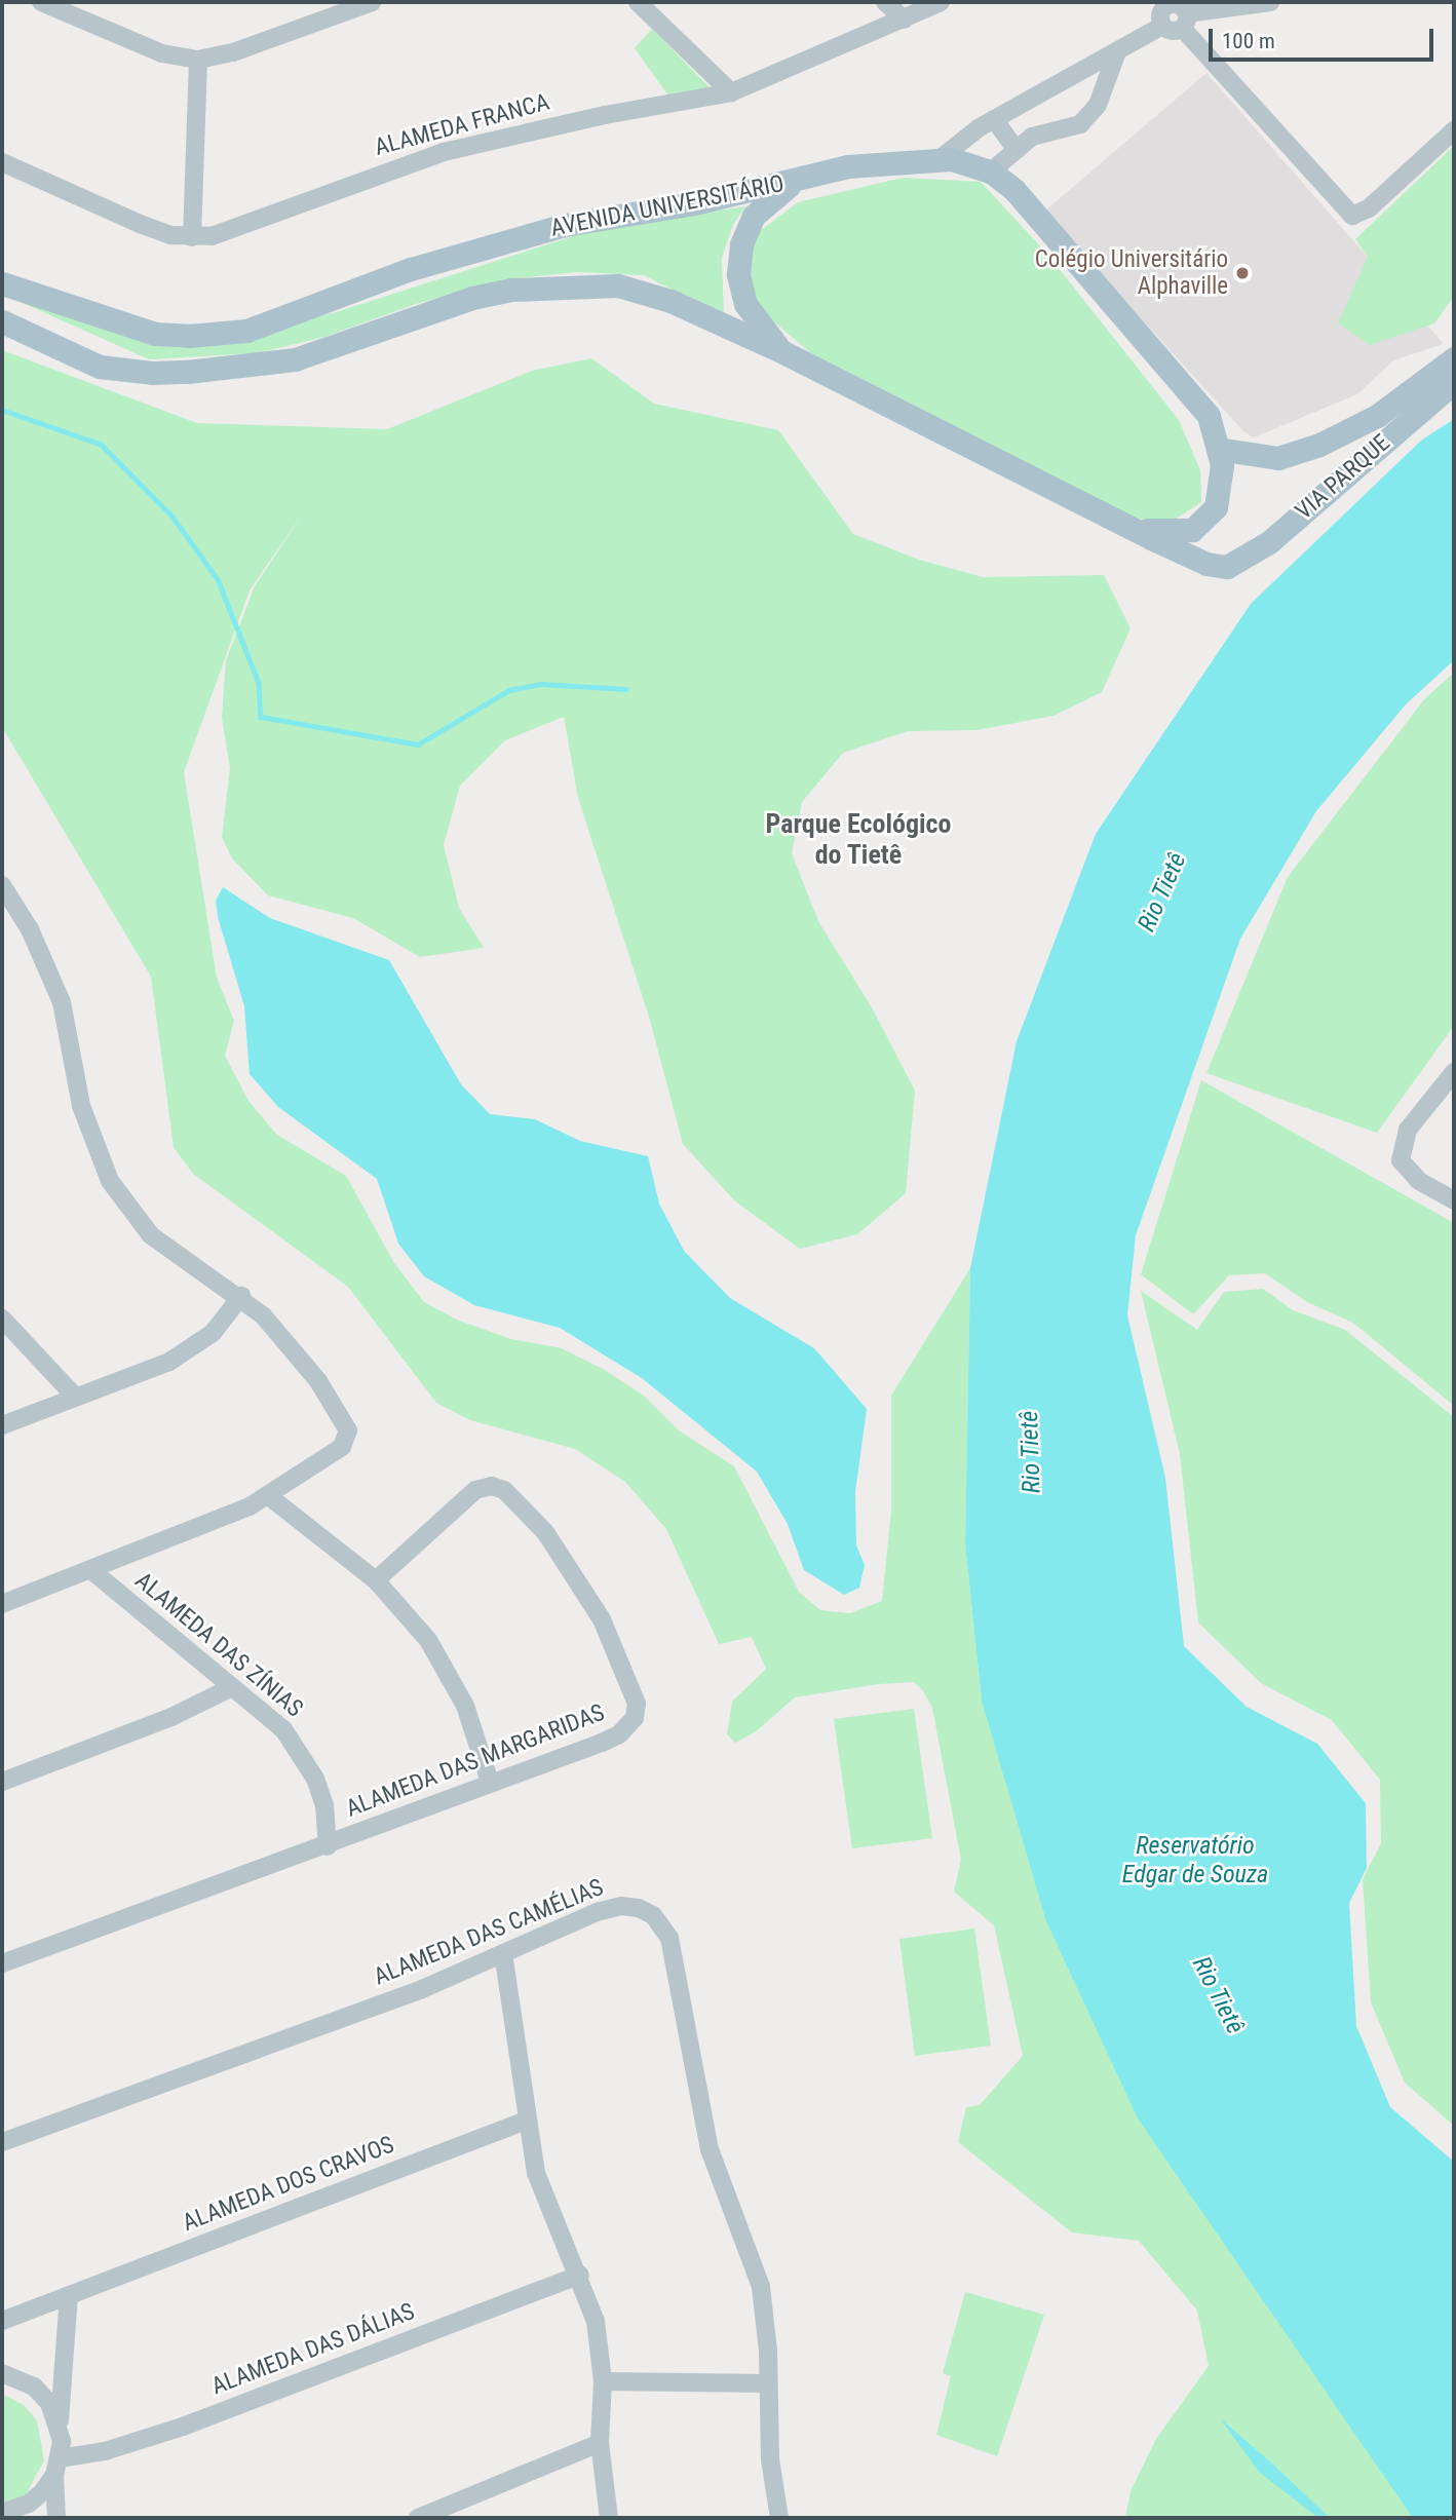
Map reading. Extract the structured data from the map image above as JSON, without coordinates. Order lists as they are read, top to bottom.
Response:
{
  "streets": {
    "main road": ["AVENIDA UNIVERSITÁRIO", "VIA PARQUE"],
    "street": [
      "ALAMEDA FRANCA",
      "ALAMEDA DAS ZÍNIAS",
      "ALAMEDA DAS MARGARIDAS",
      "ALAMEDA DAS CAMÉLIAS",
      "ALAMEDA DOS CRAVOS",
      "ALAMEDA DAS DÁLIAS"
    ]
  },
  "crossings": [
    ["AVENIDA UNIVERSITÁRIO", "VIA PARQUE"],
    ["ALAMEDA DAS ZÍNIAS", "ALAMEDA DAS MARGARIDAS"]
  ],
  "districts": ["Parque Ecológico do Tietê"],
  "water": ["Rio Tietê", "Reservatório Edgar de Souza"],
  "places": ["Colégio Universitário Alphaville"],
  "scale_bar": "100 m"
}
